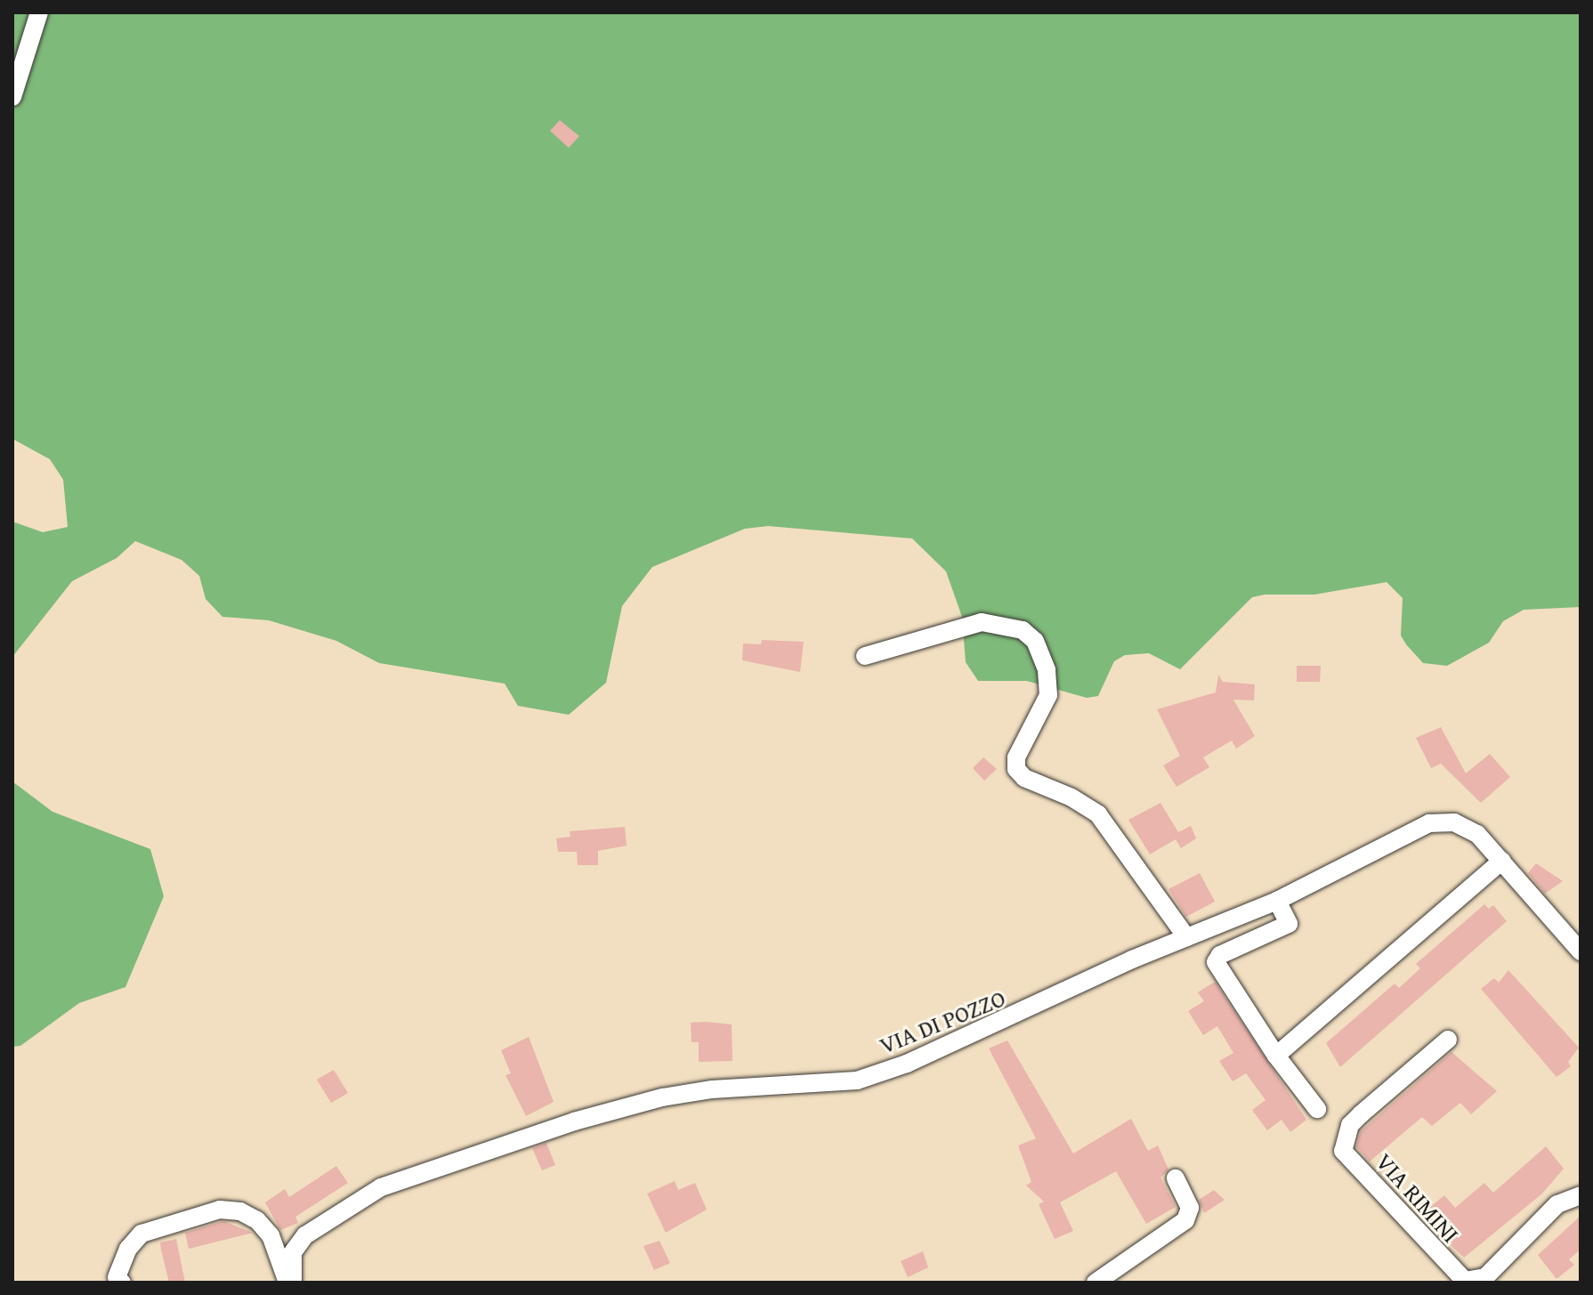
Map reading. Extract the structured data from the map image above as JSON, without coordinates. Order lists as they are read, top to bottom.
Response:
{
  "streets": {
    "street": ["VIA DI POZZO", "VIA RIMINI"]
  }
}
